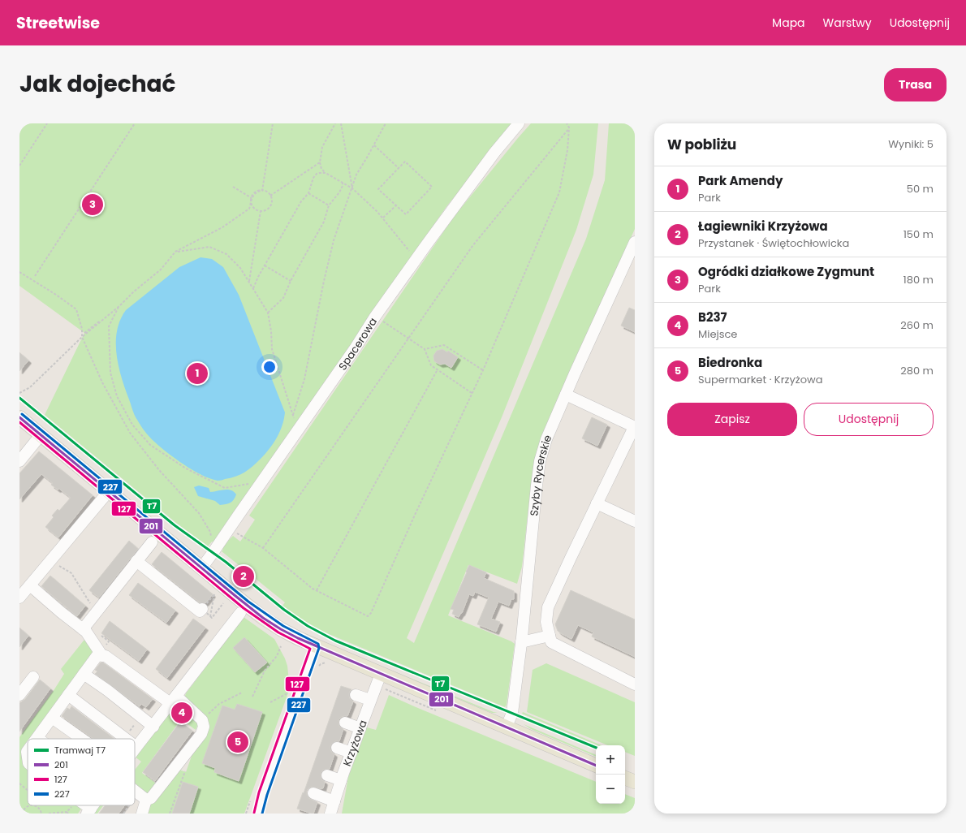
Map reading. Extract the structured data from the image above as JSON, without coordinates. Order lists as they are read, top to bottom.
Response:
{
  "streets": {
    "street": ["Spacerowa", "Szyby Rycerskie", "Krzyżowa"]
  },
  "lines": [
    "tram line T7",
    "transit line 227",
    "transit line 201",
    "transit line 127"
  ],
  "legend": [
    "Tramwaj T7",
    "201",
    "127",
    "227"
  ],
  "page": {
    "header": "Streetwise",
    "nav": ["Mapa", "Warstwy", "Udostępnij"],
    "title": "Jak dojechać",
    "buttons": [
      "Trasa",
      ["Zapisz", "Udostępnij"]
    ],
    "heading": ["W pobliżu", "Wyniki: 5"],
    "list": [
      {
        "mark": "1",
        "name": "Park Amendy",
        "note": "Park",
        "value": "50 m"
      },
      {
        "mark": "2",
        "name": "Łagiewniki Krzyżowa",
        "note": "Przystanek · Świętochłowicka",
        "value": "150 m"
      },
      {
        "mark": "3",
        "name": "Ogródki działkowe Zygmunt",
        "note": "Park",
        "value": "180 m"
      },
      {
        "mark": "4",
        "name": "B237",
        "note": "Miejsce",
        "value": "260 m"
      },
      {
        "mark": "5",
        "name": "Biedronka",
        "note": "Supermarket · Krzyżowa",
        "value": "280 m"
      }
    ],
    "pins": [
      "3",
      "1",
      "2",
      "4",
      "5"
    ],
    "map_buttons": ["+", "−"]
  }
}
